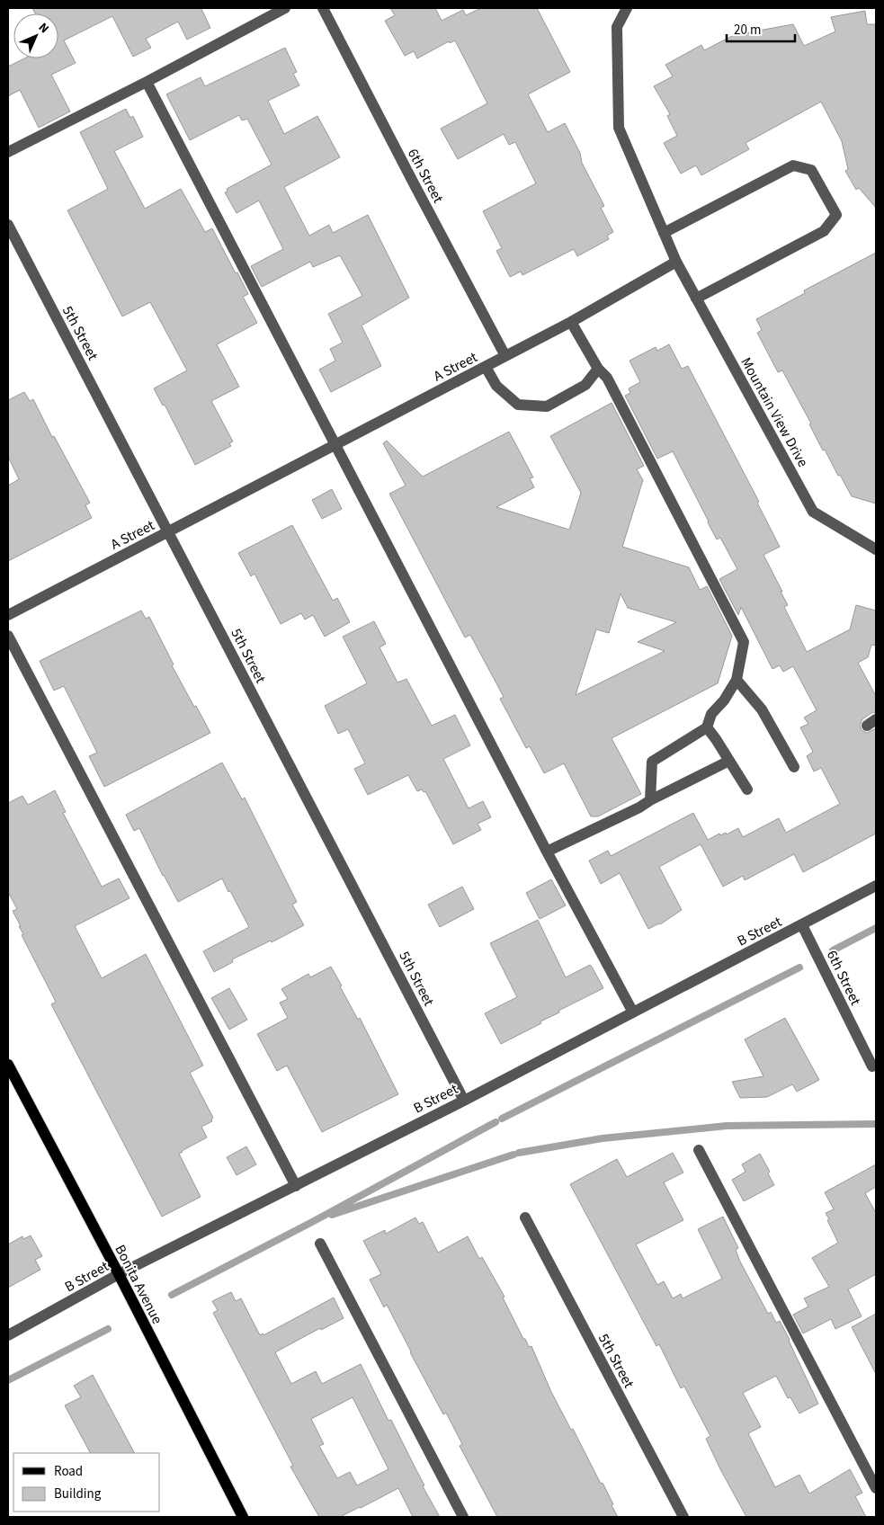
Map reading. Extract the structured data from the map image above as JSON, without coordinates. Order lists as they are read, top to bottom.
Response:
{
  "streets": {
    "main road": ["Bonita Avenue"],
    "street": [
      "6th Street",
      "5th Street",
      "A Street",
      "Mountain View Drive",
      "B Street"
    ]
  },
  "crossings": [
    ["6th Street", "A Street"],
    ["6th Street", "B Street"],
    ["5th Street", "A Street"],
    ["5th Street", "B Street"],
    ["A Street", "Mountain View Drive"],
    ["B Street", "Bonita Avenue"]
  ],
  "legend": ["Road", "Building"],
  "scale_bar": "20 m",
  "north": "top right"
}
